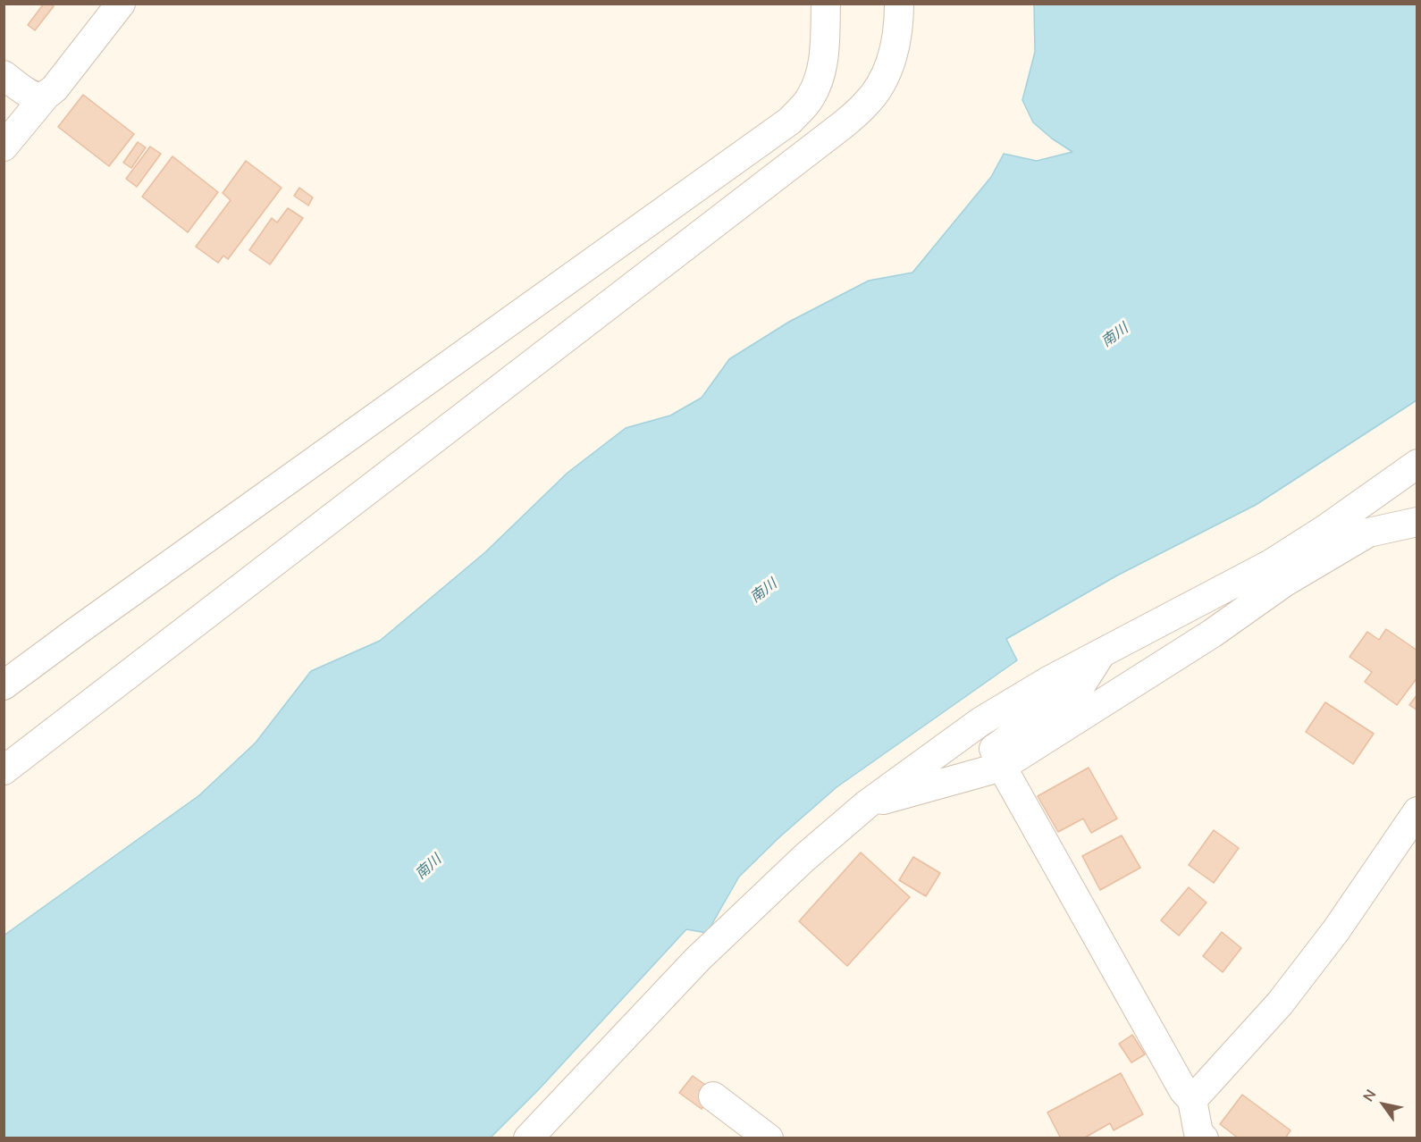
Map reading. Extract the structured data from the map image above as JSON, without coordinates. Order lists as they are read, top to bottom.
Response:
{
  "water": ["南川"],
  "north": "top left"
}
